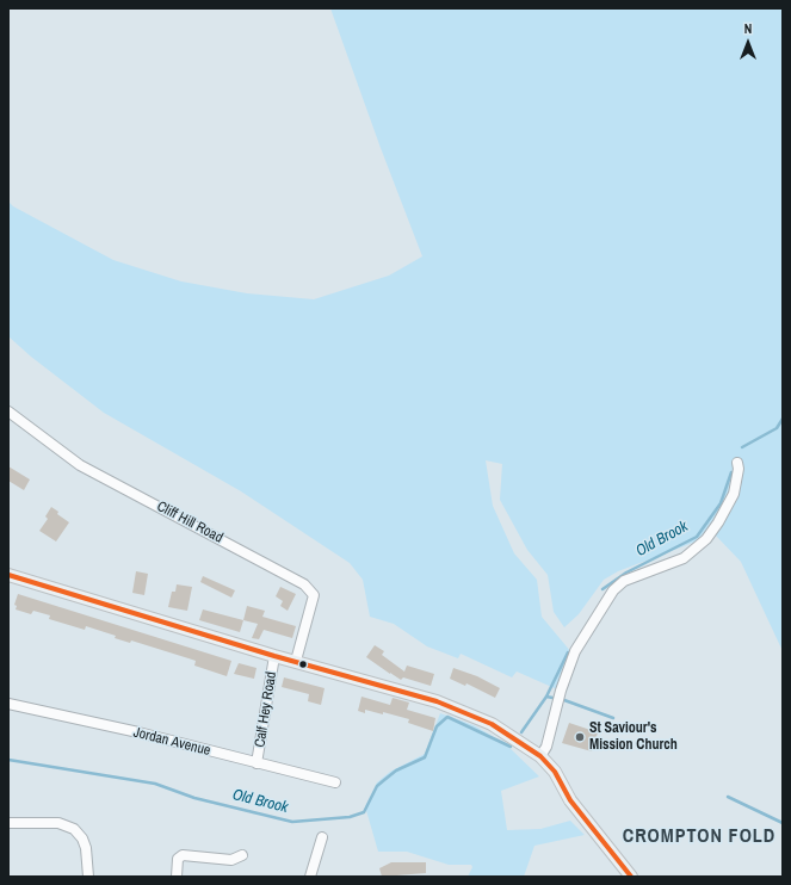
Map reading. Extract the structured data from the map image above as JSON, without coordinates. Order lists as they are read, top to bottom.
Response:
{
  "streets": {
    "street": ["Cliff Hill Road", "Calf Hey Road", "Jordan Avenue"]
  },
  "crossings": [
    ["Calf Hey Road", "Jordan Avenue"]
  ],
  "districts": ["CROMPTON FOLD"],
  "water": ["Old Brook"],
  "places": ["St Saviour's Mission Church"],
  "north": "top"
}
